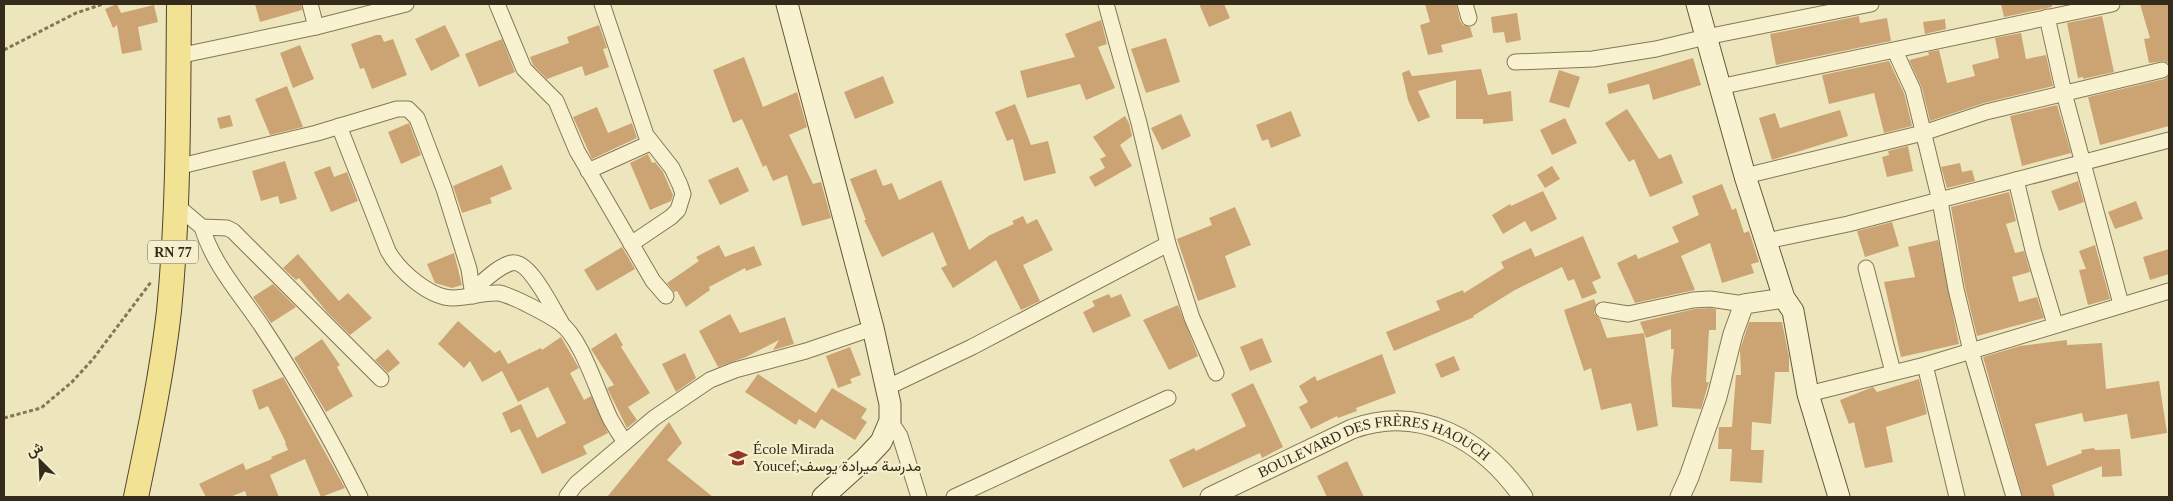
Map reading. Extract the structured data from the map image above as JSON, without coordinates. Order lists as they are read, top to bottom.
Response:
{
  "streets": {
    "main road": ["RN 77"],
    "street": ["BOULEVARD DES FRÈRES HAOUCH"]
  },
  "places": {
    "school or university": ["École Mirada Youcef;مدرسة ميرادة يوسف"]
  },
  "north": "top left"
}
